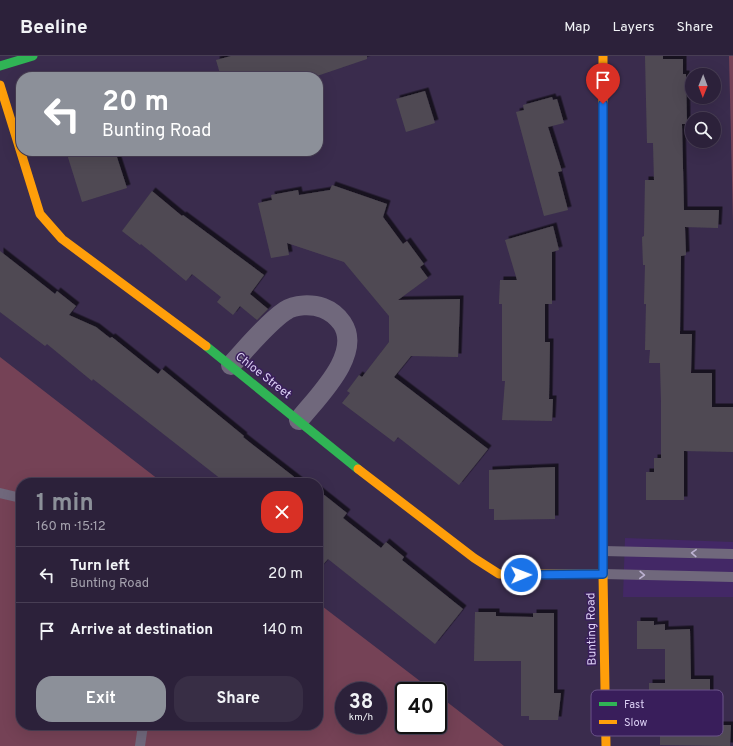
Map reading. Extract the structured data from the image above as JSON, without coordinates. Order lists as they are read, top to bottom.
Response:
{
  "streets": {
    "street": ["Chloe Street", "Bunting Road"]
  },
  "crossings": [
    ["Chloe Street", "Bunting Road"]
  ],
  "legend": ["Fast", "Slow"],
  "north": "bottom",
  "page": {
    "header": "Beeline",
    "nav": ["Map", "Layers", "Share"],
    "turn": ["20 m", "Bunting Road"],
    "heading": ["1 min", "160 m · 15:12"],
    "list": [
      {
        "name": "Turn left",
        "note": "Bunting Road",
        "value": "20 m"
      },
      {
        "name": "Arrive at destination",
        "value": "140 m"
      }
    ],
    "buttons": ["Exit", "Share"],
    "speed": "38 km/h",
    "limit": "40"
  }
}
